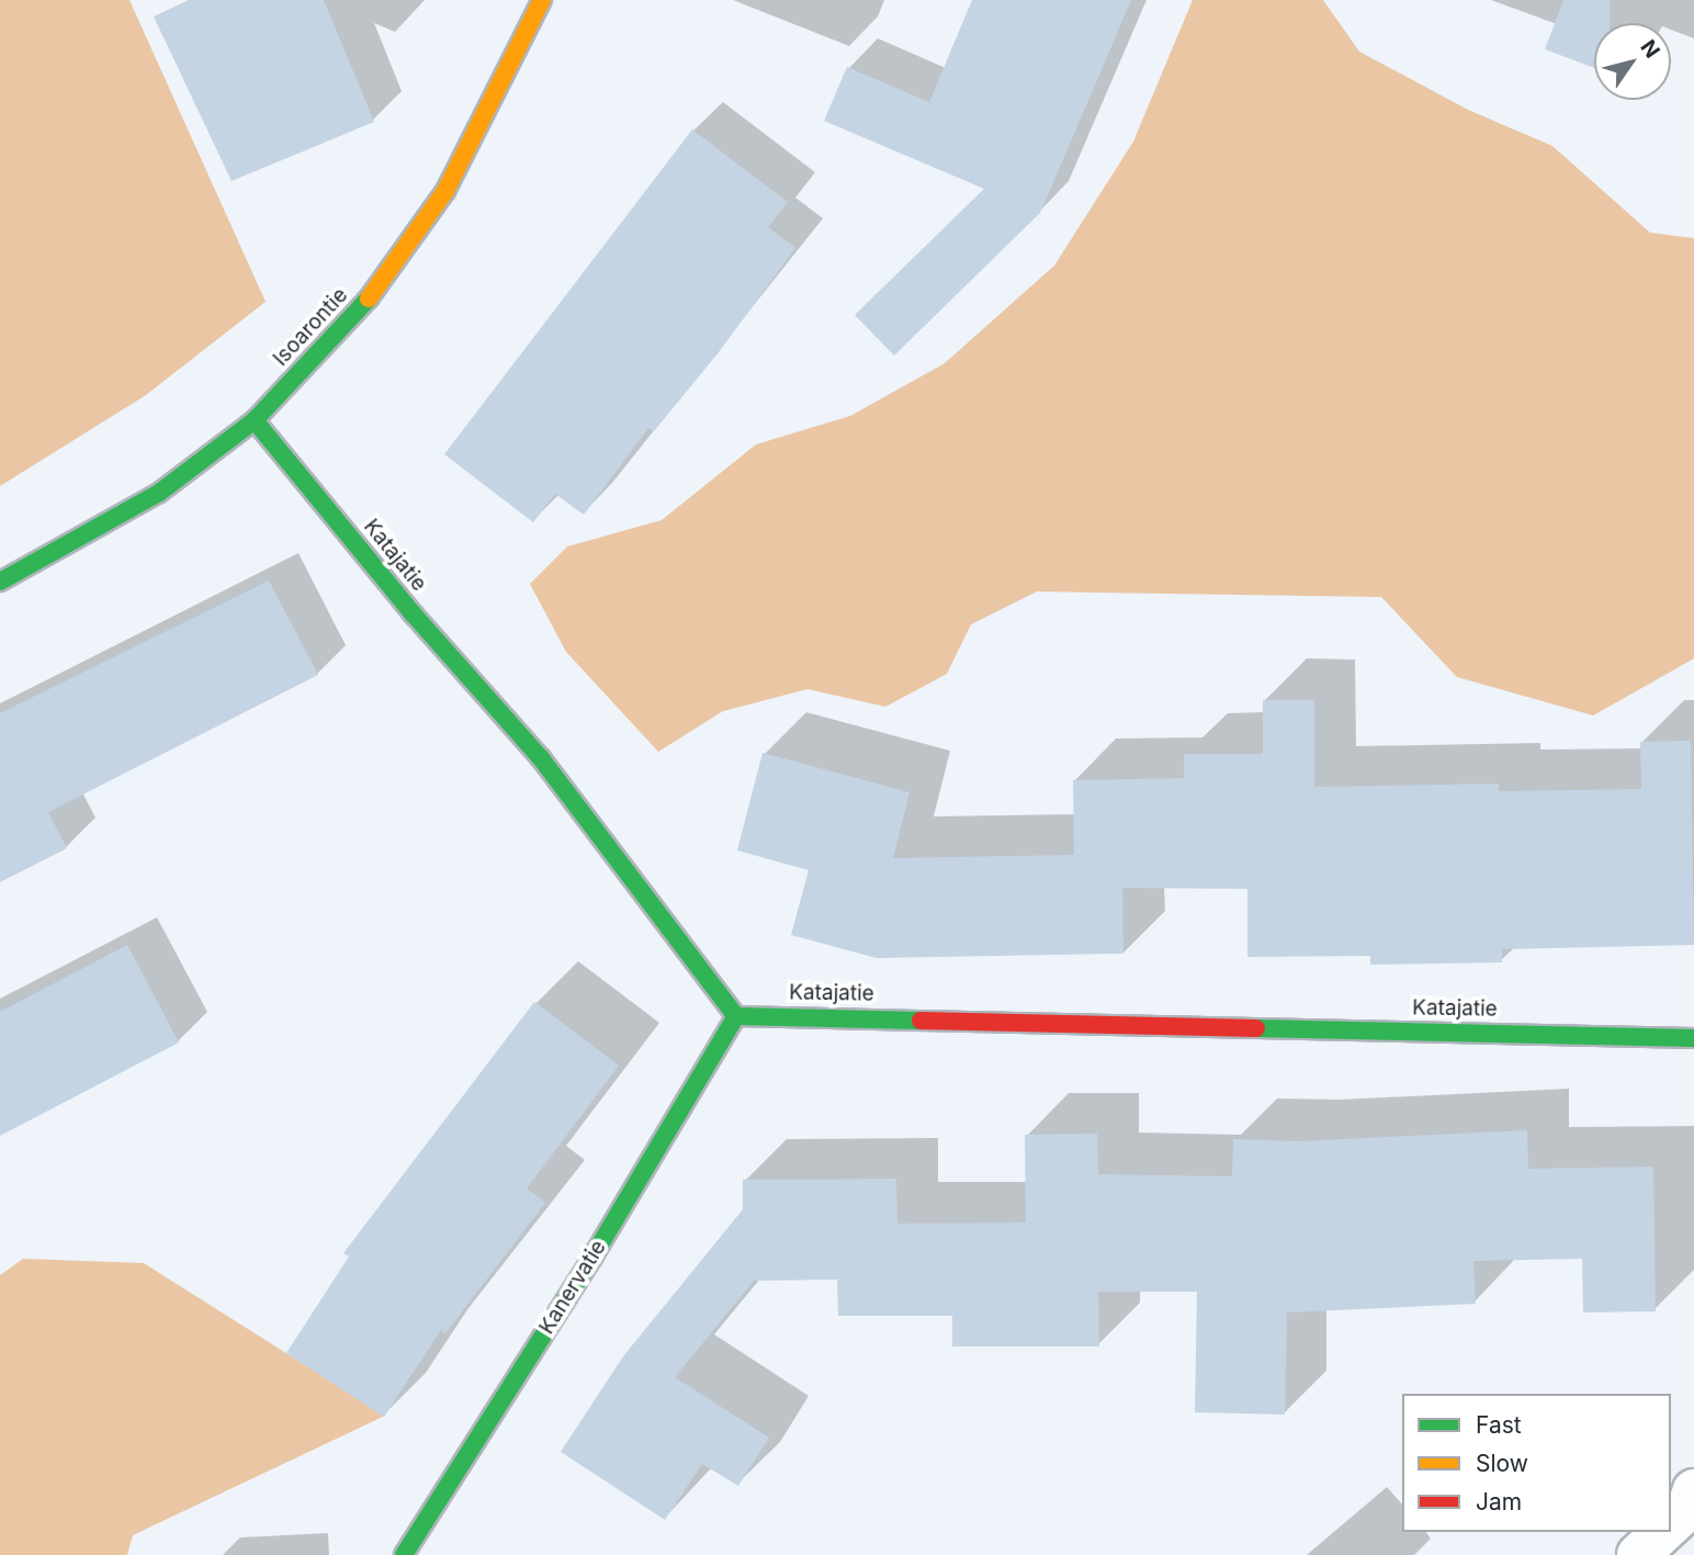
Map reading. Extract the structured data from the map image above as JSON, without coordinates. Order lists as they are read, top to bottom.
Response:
{
  "streets": {
    "street": ["Isoarontie", "Katajatie", "Kanervatie"]
  },
  "crossings": [
    ["Isoarontie", "Katajatie"],
    ["Katajatie", "Kanervatie"]
  ],
  "legend": ["Fast", "Slow", "Jam"],
  "north": "top right"
}
